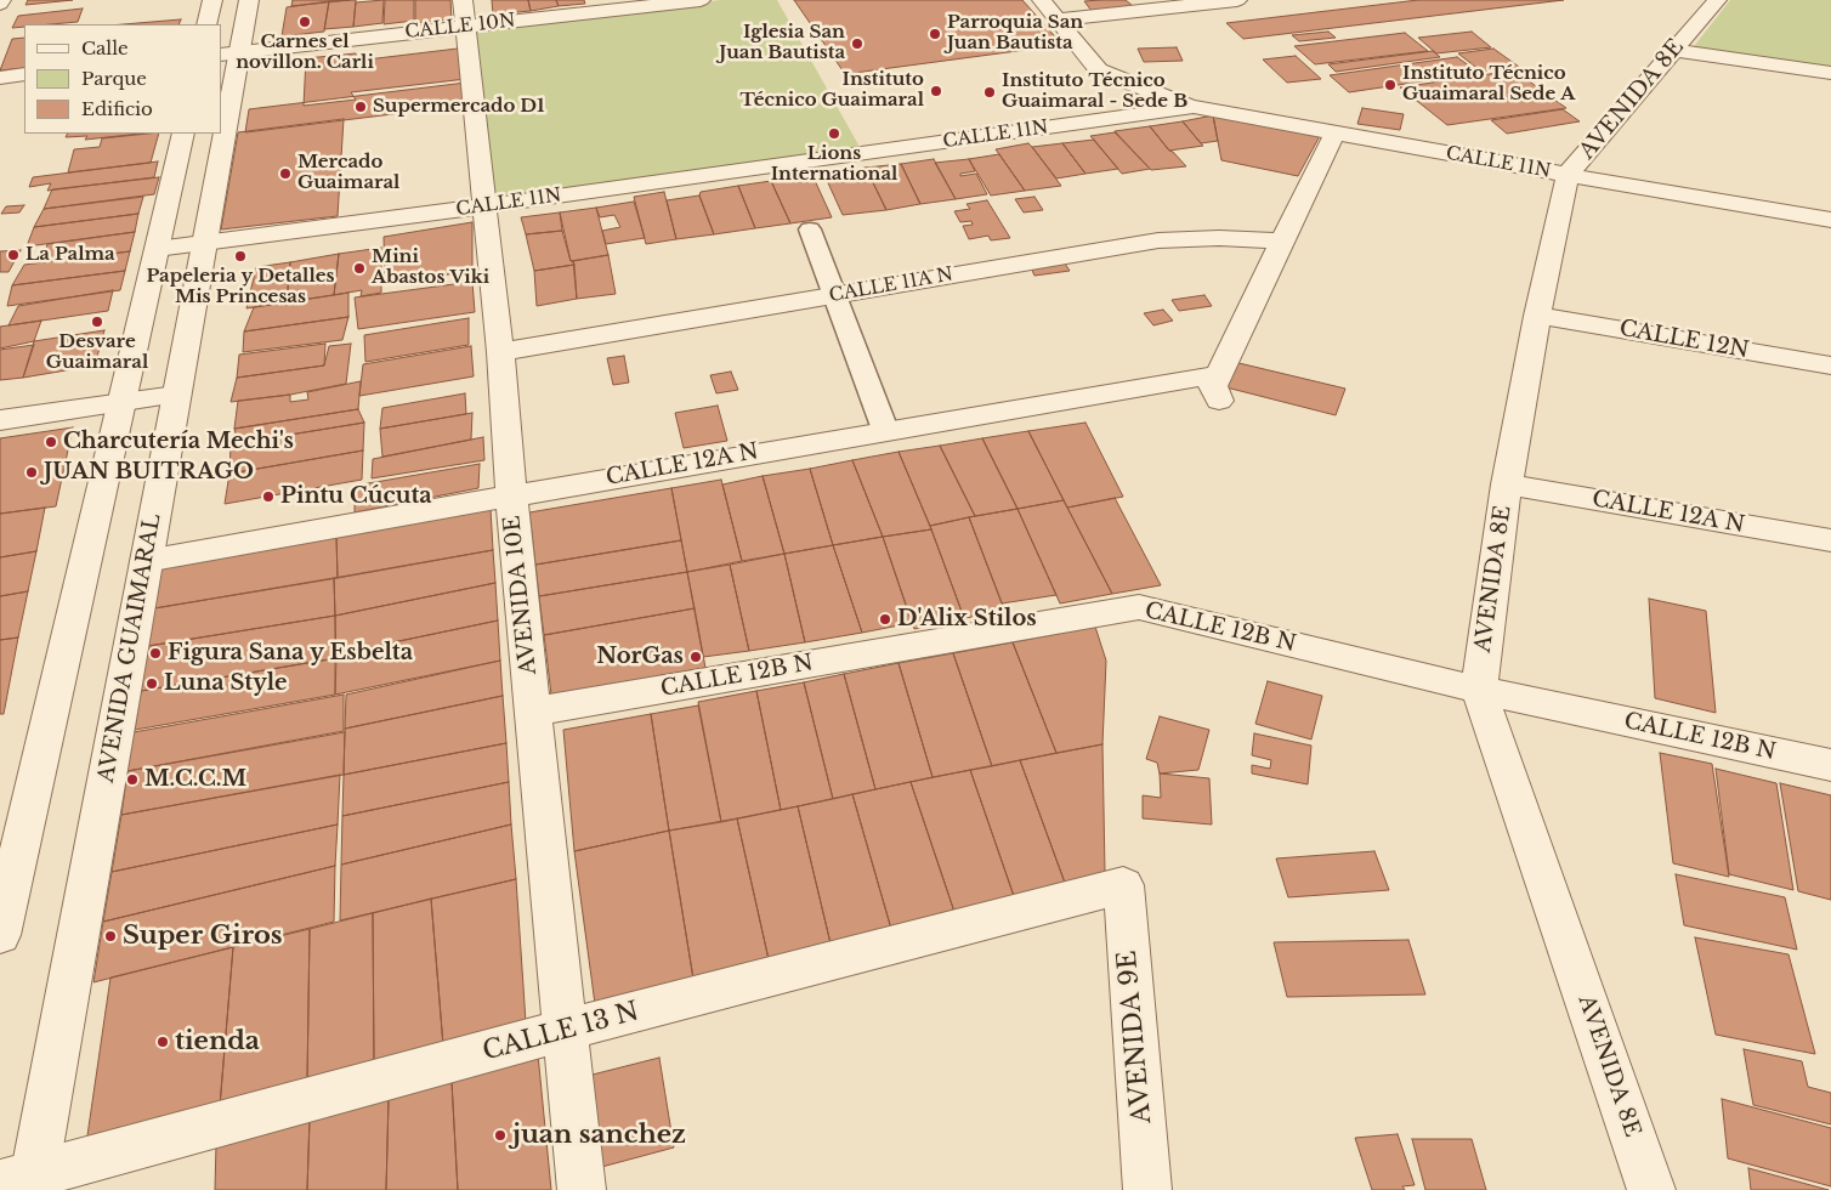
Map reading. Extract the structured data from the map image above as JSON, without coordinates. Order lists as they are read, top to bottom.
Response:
{
  "streets": {
    "street": [
      "CALLE 10N",
      "AVENIDA 8E",
      "CALLE 11N",
      "CALLE 11A N",
      "CALLE 12N",
      "CALLE 12A N",
      "AVENIDA 10E",
      "CALLE 12B N",
      "AVENIDA GUAIMARAL",
      "CALLE 13 N",
      "AVENIDA 9E"
    ]
  },
  "crossings": [
    ["CALLE 10N", "AVENIDA 10E"],
    ["CALLE 10N", "AVENIDA GUAIMARAL"],
    ["AVENIDA 8E", "CALLE 11N"],
    ["AVENIDA 8E", "CALLE 12N"],
    ["AVENIDA 8E", "CALLE 12A N"],
    ["AVENIDA 8E", "CALLE 12B N"],
    ["CALLE 11N", "AVENIDA 10E"],
    ["CALLE 11N", "AVENIDA GUAIMARAL"],
    ["CALLE 11A N", "CALLE 12A N"],
    ["CALLE 11A N", "AVENIDA 10E"],
    ["CALLE 12A N", "AVENIDA 10E"],
    ["CALLE 12A N", "AVENIDA GUAIMARAL"],
    ["AVENIDA 10E", "CALLE 12B N"],
    ["AVENIDA 10E", "CALLE 13 N"],
    ["AVENIDA GUAIMARAL", "CALLE 13 N"],
    ["CALLE 13 N", "AVENIDA 9E"]
  ],
  "places": [
    "Carnes el novillon. Carli",
    "Parroquia San Juan Bautista",
    "Iglesia San Juan Bautista",
    "Instituto Técnico Guaimaral Sede A",
    "Instituto Técnico Guaimaral",
    "Instituto Técnico Guaimaral - Sede B",
    "Supermercado D1",
    "Lions International",
    "Mercado Guaimaral",
    "La Palma",
    "Papeleria y Detalles Mis Princesas",
    "Mini Abastos Viki",
    "Desvare Guaimaral",
    "Charcutería Mechi's",
    "JUAN BUITRAGO",
    "Pintu Cúcuta",
    "D'Alix Stilos",
    "Figura Sana y Esbelta",
    "NorGas",
    "Luna Style",
    "M.C.C.M",
    "Super Giros",
    "tienda",
    "juan sanchez"
  ],
  "legend": ["Calle", "Parque", "Edificio"]
}
